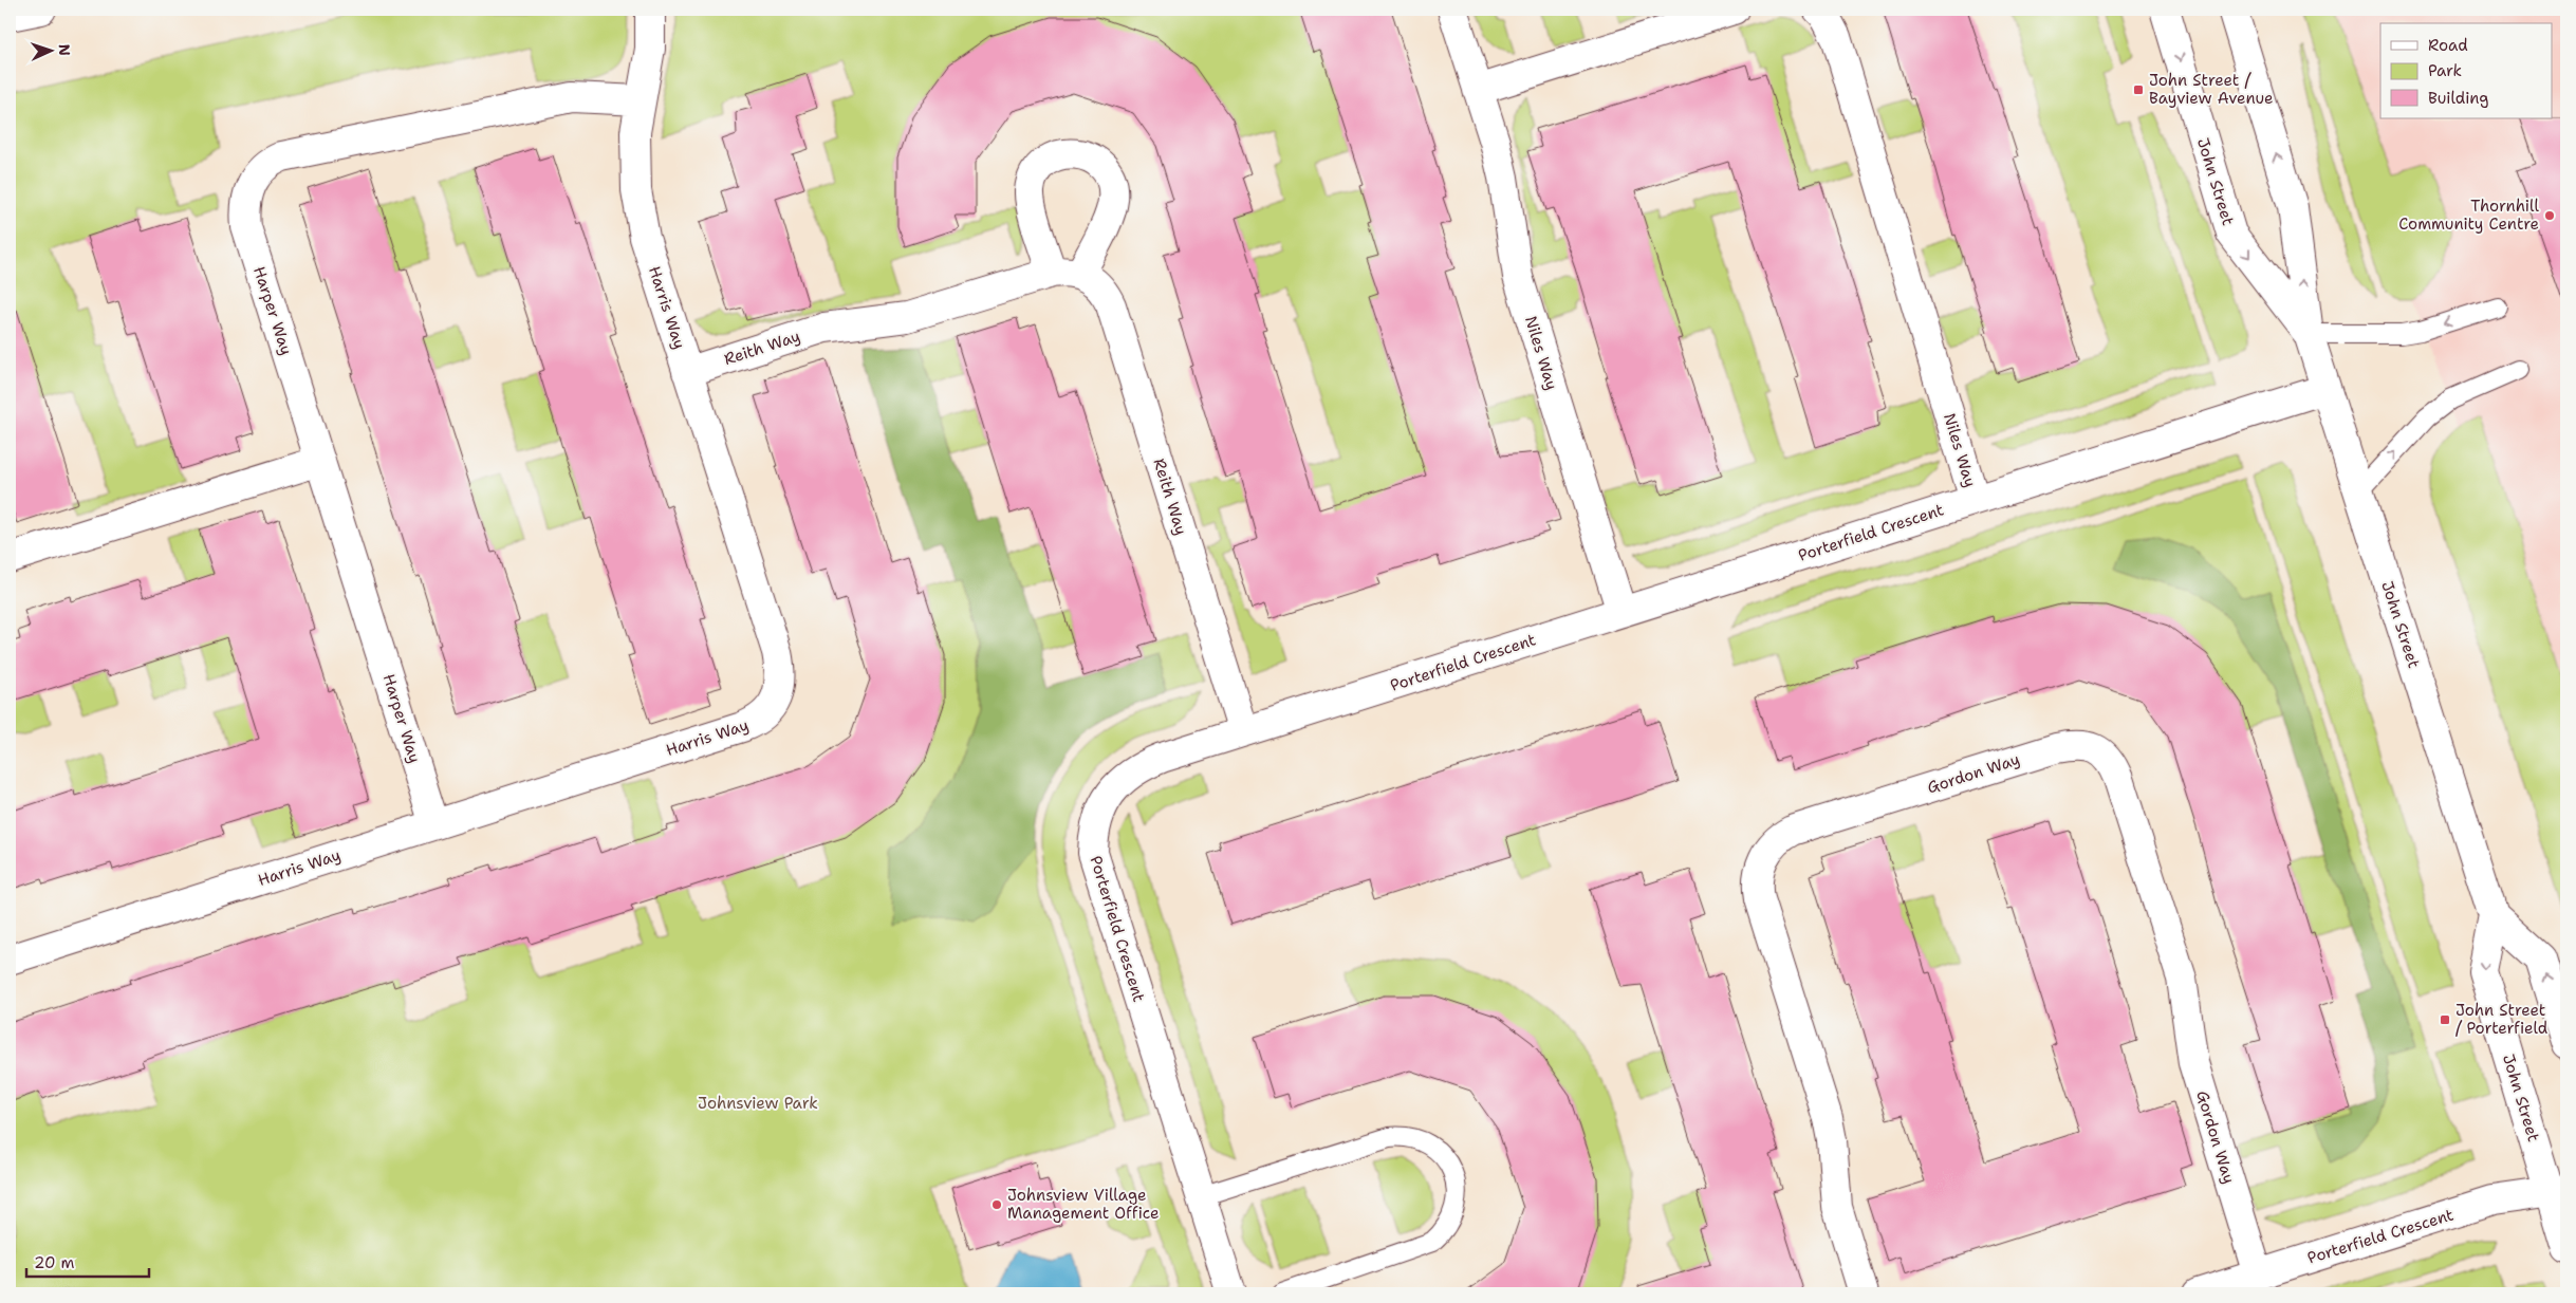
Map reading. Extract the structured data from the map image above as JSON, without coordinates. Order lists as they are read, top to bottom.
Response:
{
  "streets": {
    "street": [
      "John Street",
      "Harris Way",
      "Harper Way",
      "Reith Way",
      "Niles Way",
      "Porterfield Crescent",
      "Gordon Way"
    ]
  },
  "crossings": [
    ["John Street", "Porterfield Crescent"],
    ["Harris Way", "Harper Way"],
    ["Harris Way", "Reith Way"],
    ["Reith Way", "Porterfield Crescent"],
    ["Niles Way", "Porterfield Crescent"],
    ["Porterfield Crescent", "Gordon Way"]
  ],
  "parks": ["Johnsview Park"],
  "places": {
    "transit": ["John Street / Bayview Avenue", "John Street / Porterfield"],
    "other": ["Thornhill Community Centre", "Johnsview Village Management Office"]
  },
  "legend": ["Road", "Park", "Building"],
  "scale_bar": "20 m",
  "north": "right"
}
